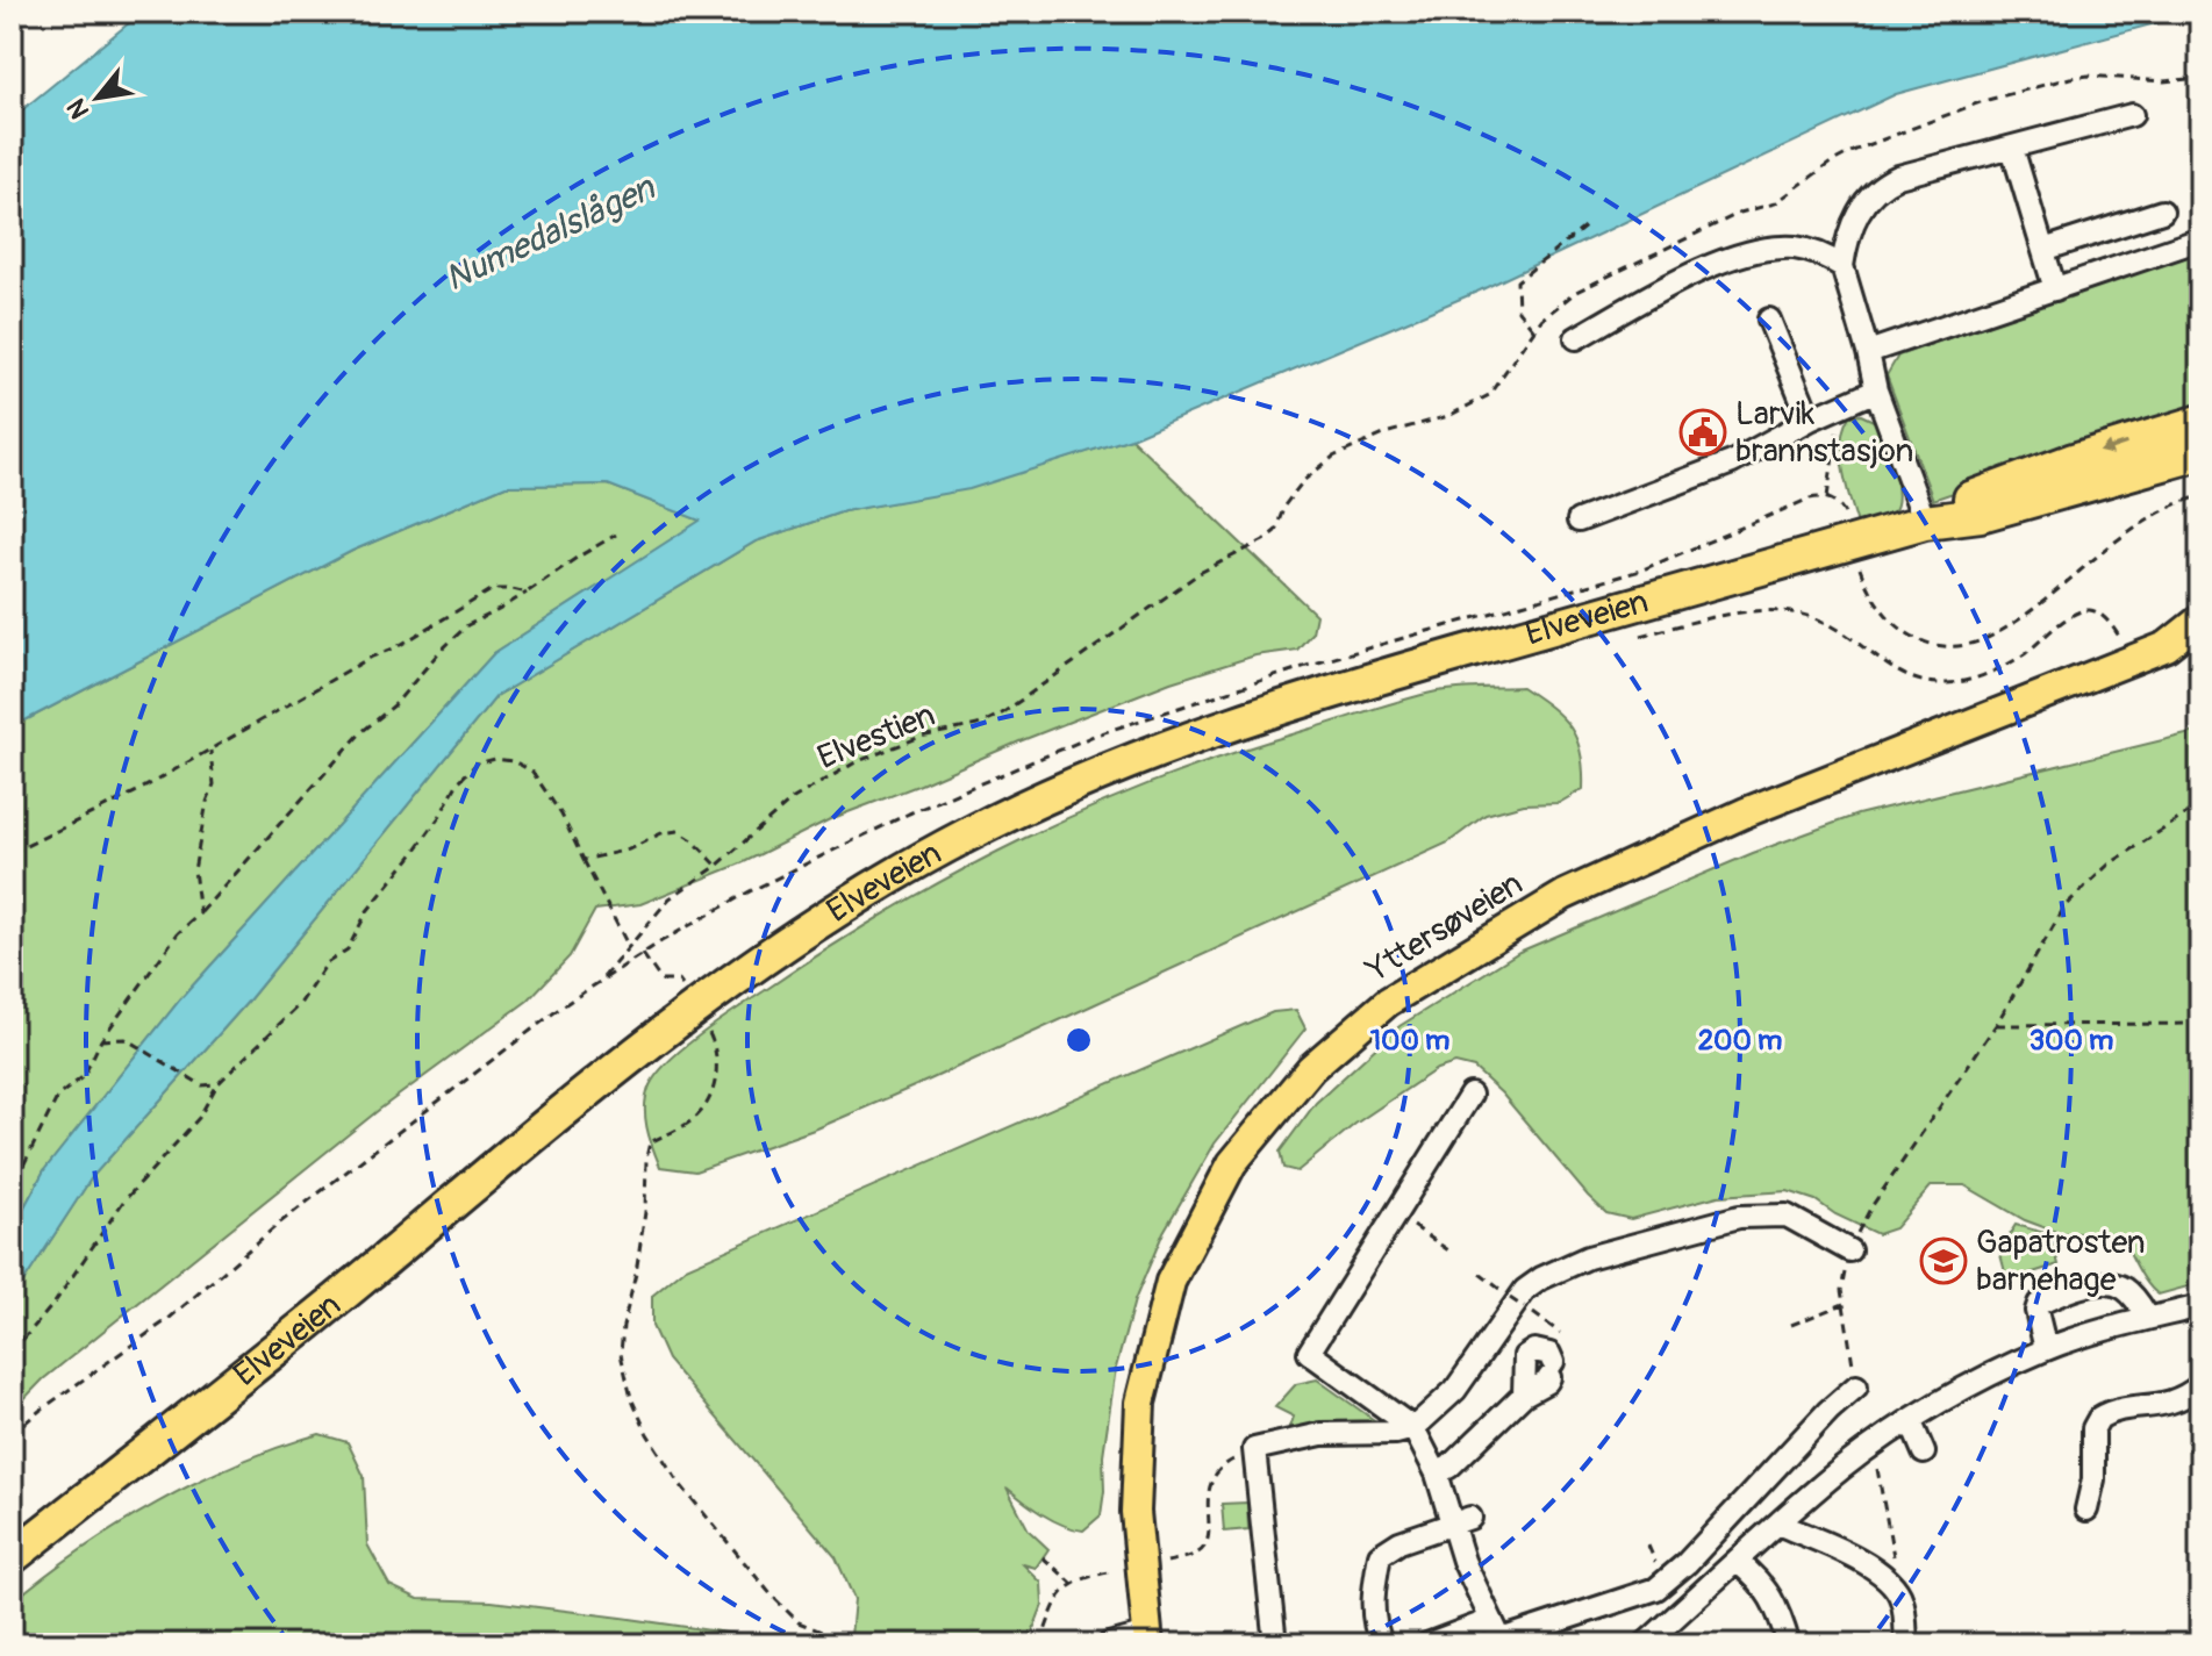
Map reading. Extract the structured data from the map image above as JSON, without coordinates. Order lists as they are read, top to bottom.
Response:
{
  "streets": {
    "highway": ["Elveveien"],
    "main road": ["Yttersøveien"],
    "path": ["Elvestien"]
  },
  "water": ["Numedalslågen"],
  "places": {
    "public building": ["Larvik brannstasjon"],
    "school or university": ["Gapatrosten barnehage"]
  },
  "north": "bottom left",
  "rings": ["100 m", "200 m", "300 m"]
}
